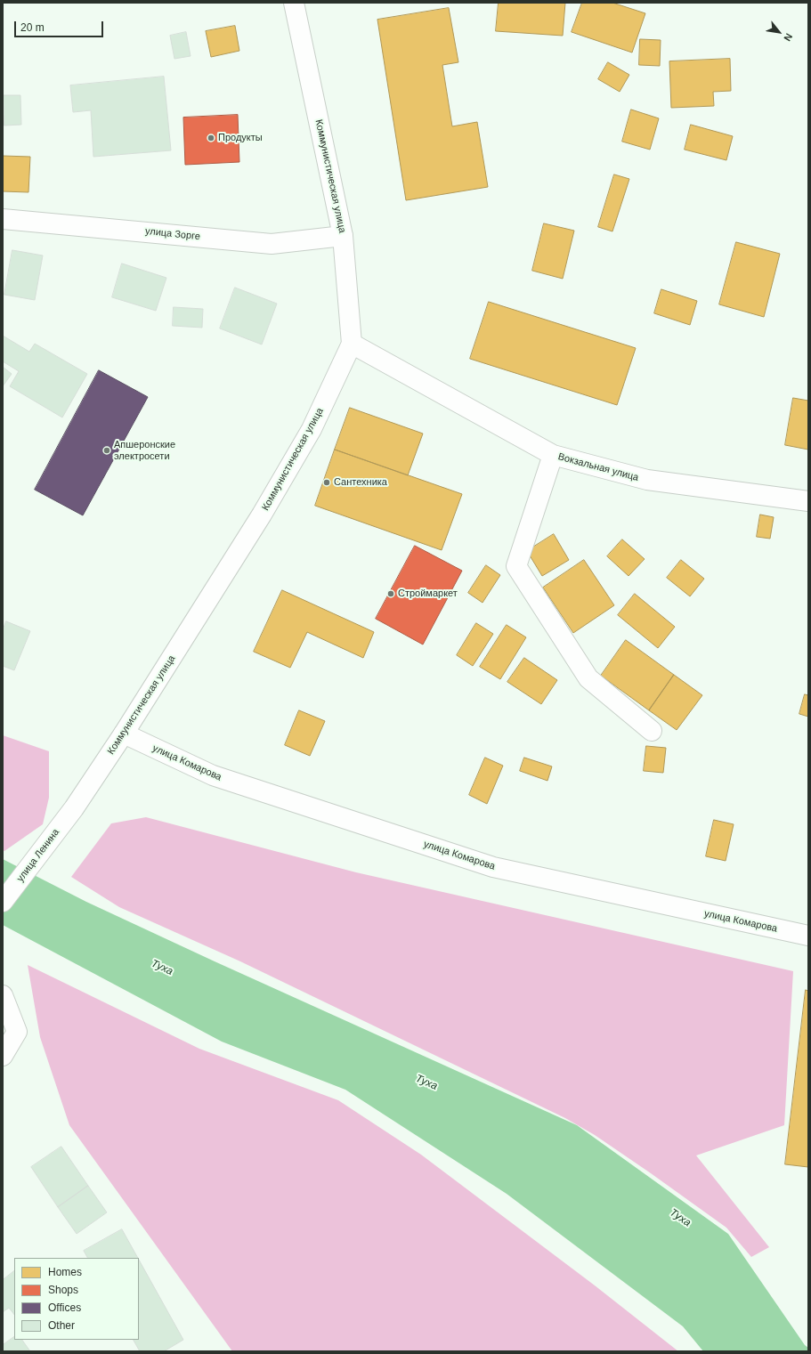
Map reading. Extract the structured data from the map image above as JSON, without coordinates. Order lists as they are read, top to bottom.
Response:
{
  "streets": {
    "street": [
      "Коммунистическая улица",
      "улица Зорге",
      "Вокзальная улица",
      "улица Комарова",
      "улица Ленина"
    ]
  },
  "crossings": [
    ["Коммунистическая улица", "улица Зорге"],
    ["Коммунистическая улица", "Вокзальная улица"],
    ["Коммунистическая улица", "улица Комарова"],
    ["Коммунистическая улица", "улица Ленина"]
  ],
  "water": ["Туха"],
  "places": [
    "Продукты",
    "Апшеронские электросети",
    "Сантехника",
    "Строймаркет"
  ],
  "legend": [
    "Homes",
    "Shops",
    "Offices",
    "Other"
  ],
  "scale_bar": "20 m",
  "north": "bottom right"
}
